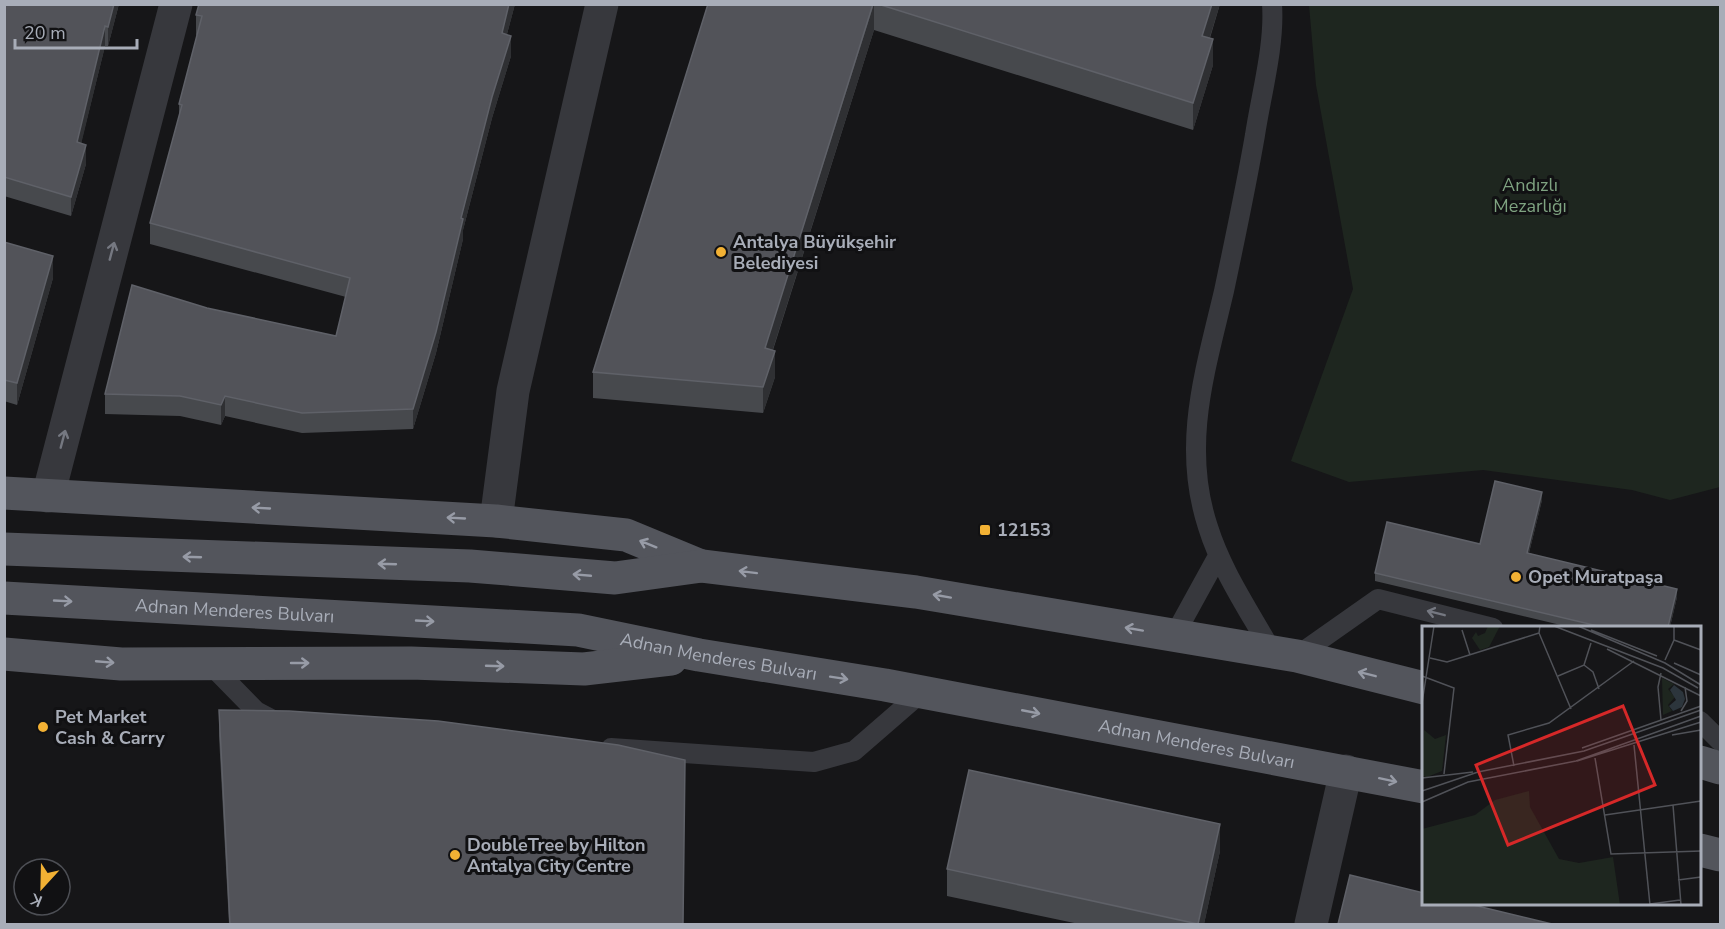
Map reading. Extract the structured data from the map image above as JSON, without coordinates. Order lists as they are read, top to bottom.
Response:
{
  "streets": {
    "main road": ["Adnan Menderes Bulvarı"]
  },
  "parks": ["Andızlı Mezarlığı"],
  "places": {
    "other": [
      "Antalya Büyükşehir Belediyesi",
      "Opet Muratpaşa",
      "Pet Market Cash & Carry",
      "DoubleTree by Hilton Antalya City Centre"
    ],
    "transit": ["12153"]
  },
  "scale_bar": "20 m",
  "north": "bottom"
}
